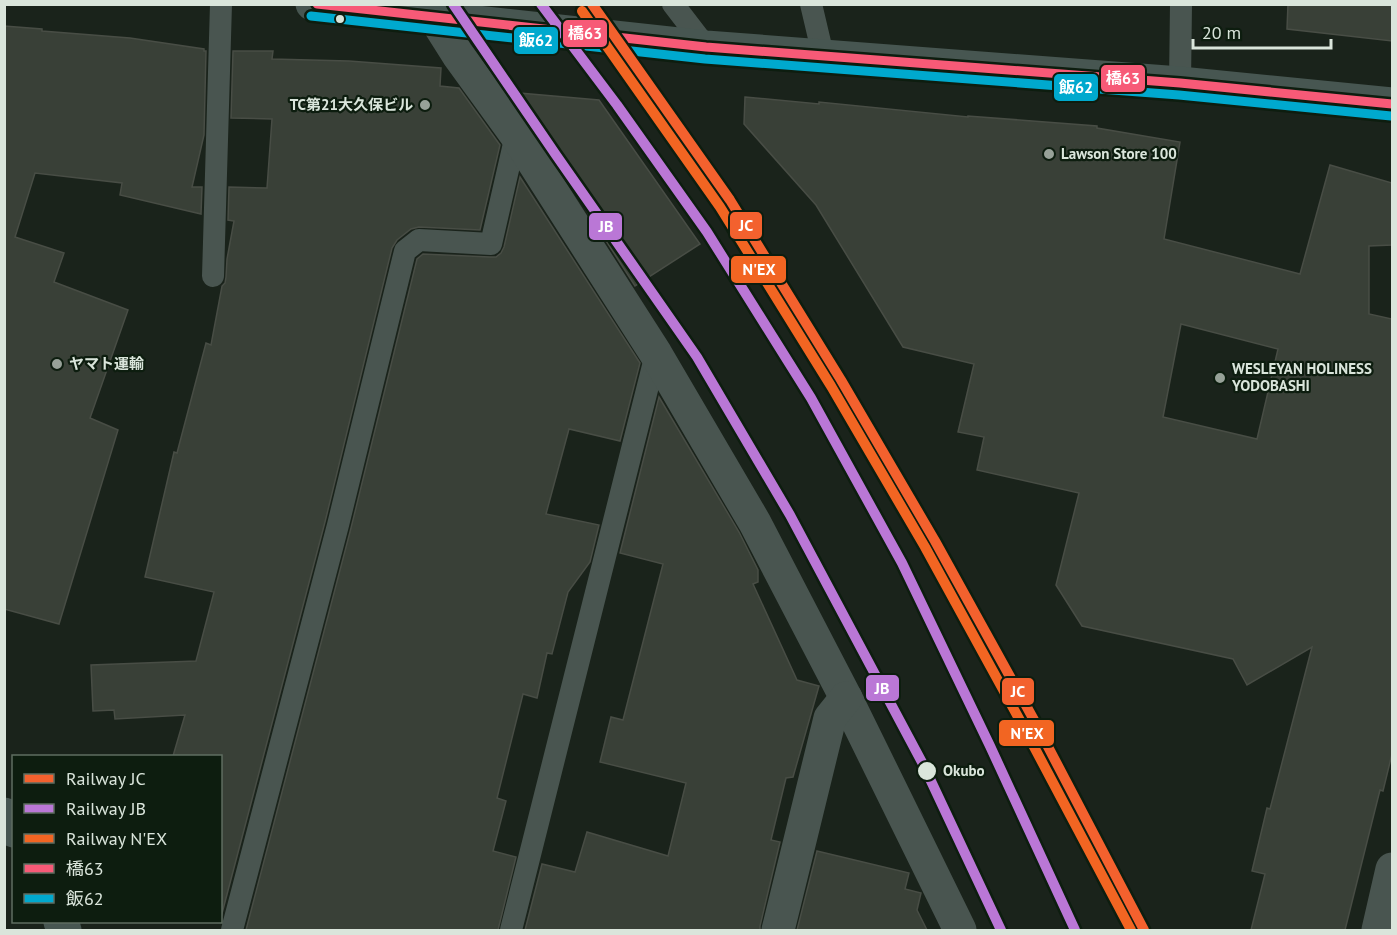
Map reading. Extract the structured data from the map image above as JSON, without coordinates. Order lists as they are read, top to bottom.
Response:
{
  "places": [
    "TC第21大久保ビル",
    "Lawson Store 100",
    "ヤマト運輸",
    "WESLEYAN HOLINESS YODOBASHI",
    "Okubo"
  ],
  "lines": [
    "rail line JC",
    "rail line JB",
    "transit line 橋63",
    "rail line N'EX",
    "transit line 飯62"
  ],
  "legend": [
    "Railway JC",
    "Railway JB",
    "Railway N'EX",
    "橋63",
    "飯62"
  ],
  "scale_bar": "20 m"
}
